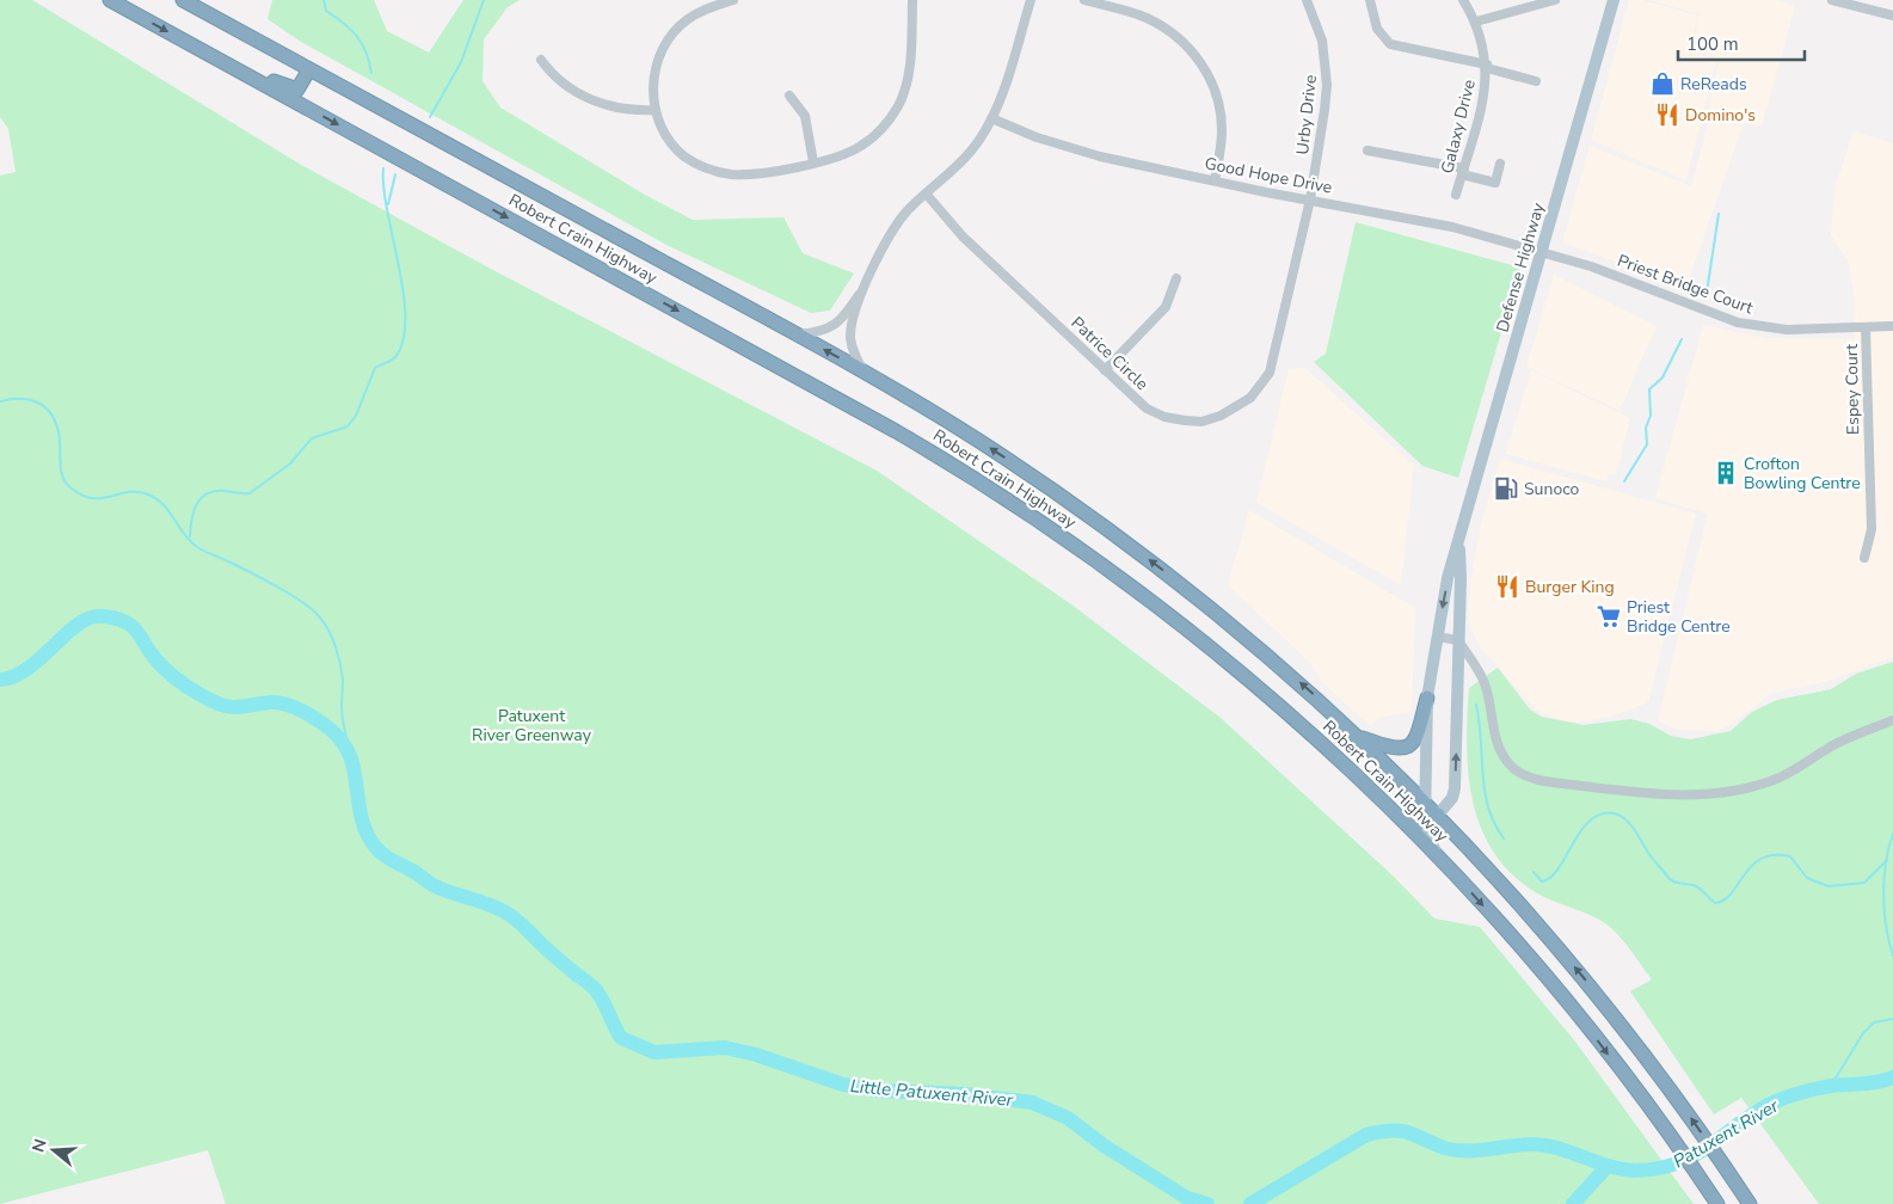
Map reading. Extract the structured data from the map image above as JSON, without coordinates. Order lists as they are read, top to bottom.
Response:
{
  "streets": {
    "highway": ["Robert Crain Highway"],
    "main road": ["Defense Highway"],
    "street": [
      "Urby Drive",
      "Galaxy Drive",
      "Good Hope Drive",
      "Priest Bridge Court",
      "Patrice Circle",
      "Espey Court"
    ]
  },
  "crossings": [
    ["Urby Drive", "Good Hope Drive"],
    ["Urby Drive", "Patrice Circle"],
    ["Good Hope Drive", "Defense Highway"],
    ["Good Hope Drive", "Priest Bridge Court"],
    ["Good Hope Drive", "Patrice Circle"],
    ["Robert Crain Highway", "Defense Highway"],
    ["Defense Highway", "Priest Bridge Court"],
    ["Priest Bridge Court", "Espey Court"]
  ],
  "water": ["Little Patuxent River", "Patuxent River"],
  "parks": ["Patuxent River Greenway"],
  "places": {
    "shop": ["ReReads"],
    "restaurant": ["Domino's", "Burger King"],
    "building": ["Crofton Bowling Centre"],
    "fuel station": ["Sunoco"],
    "supermarket": ["Priest Bridge Centre"]
  },
  "scale_bar": "100 m",
  "north": "left"
}
